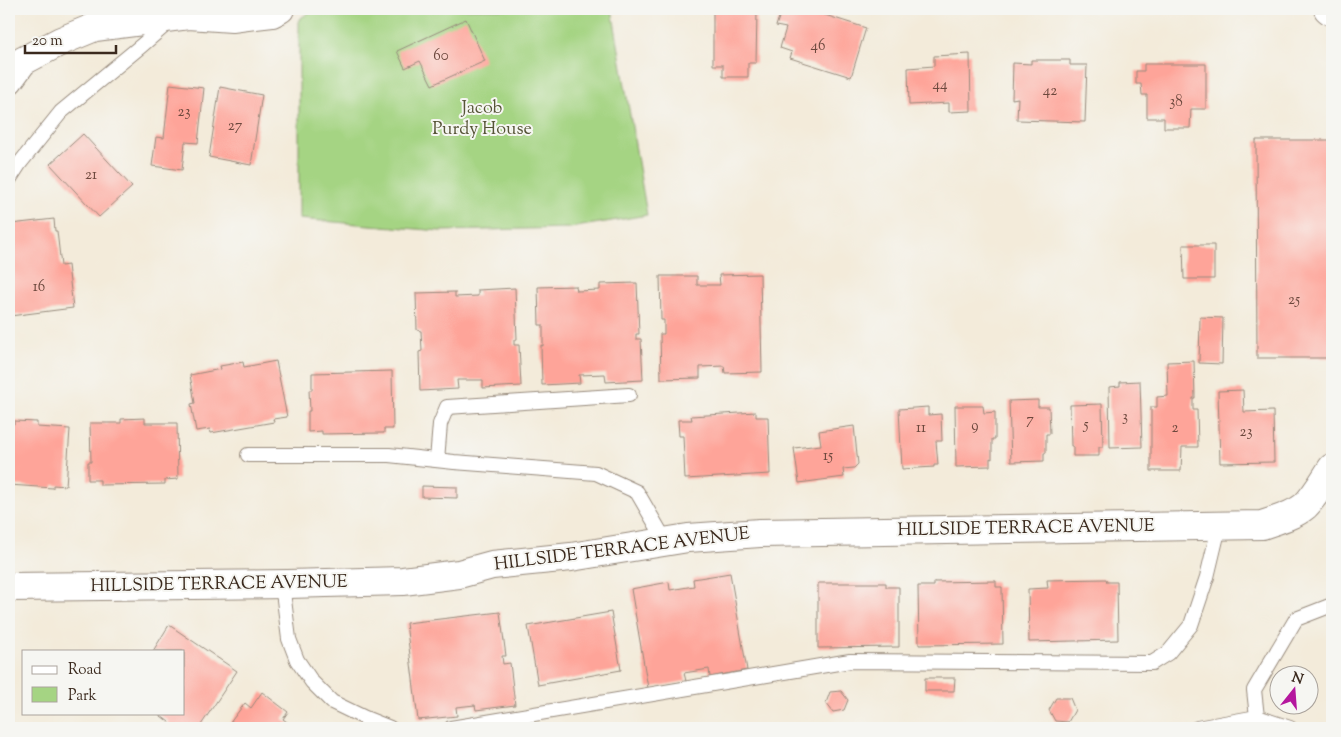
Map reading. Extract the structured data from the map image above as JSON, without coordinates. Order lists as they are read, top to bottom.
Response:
{
  "streets": {
    "street": ["HILLSIDE TERRACE AVENUE"]
  },
  "parks": ["Jacob Purdy House"],
  "house_numbers": [
    "46",
    "60",
    "44",
    "42",
    "38",
    "23",
    "27",
    "21",
    "16",
    "25",
    "3",
    "7",
    "5",
    "9",
    "11",
    "2",
    "23",
    "15"
  ],
  "legend": ["Road", "Park"],
  "scale_bar": "20 m",
  "north": "top"
}
